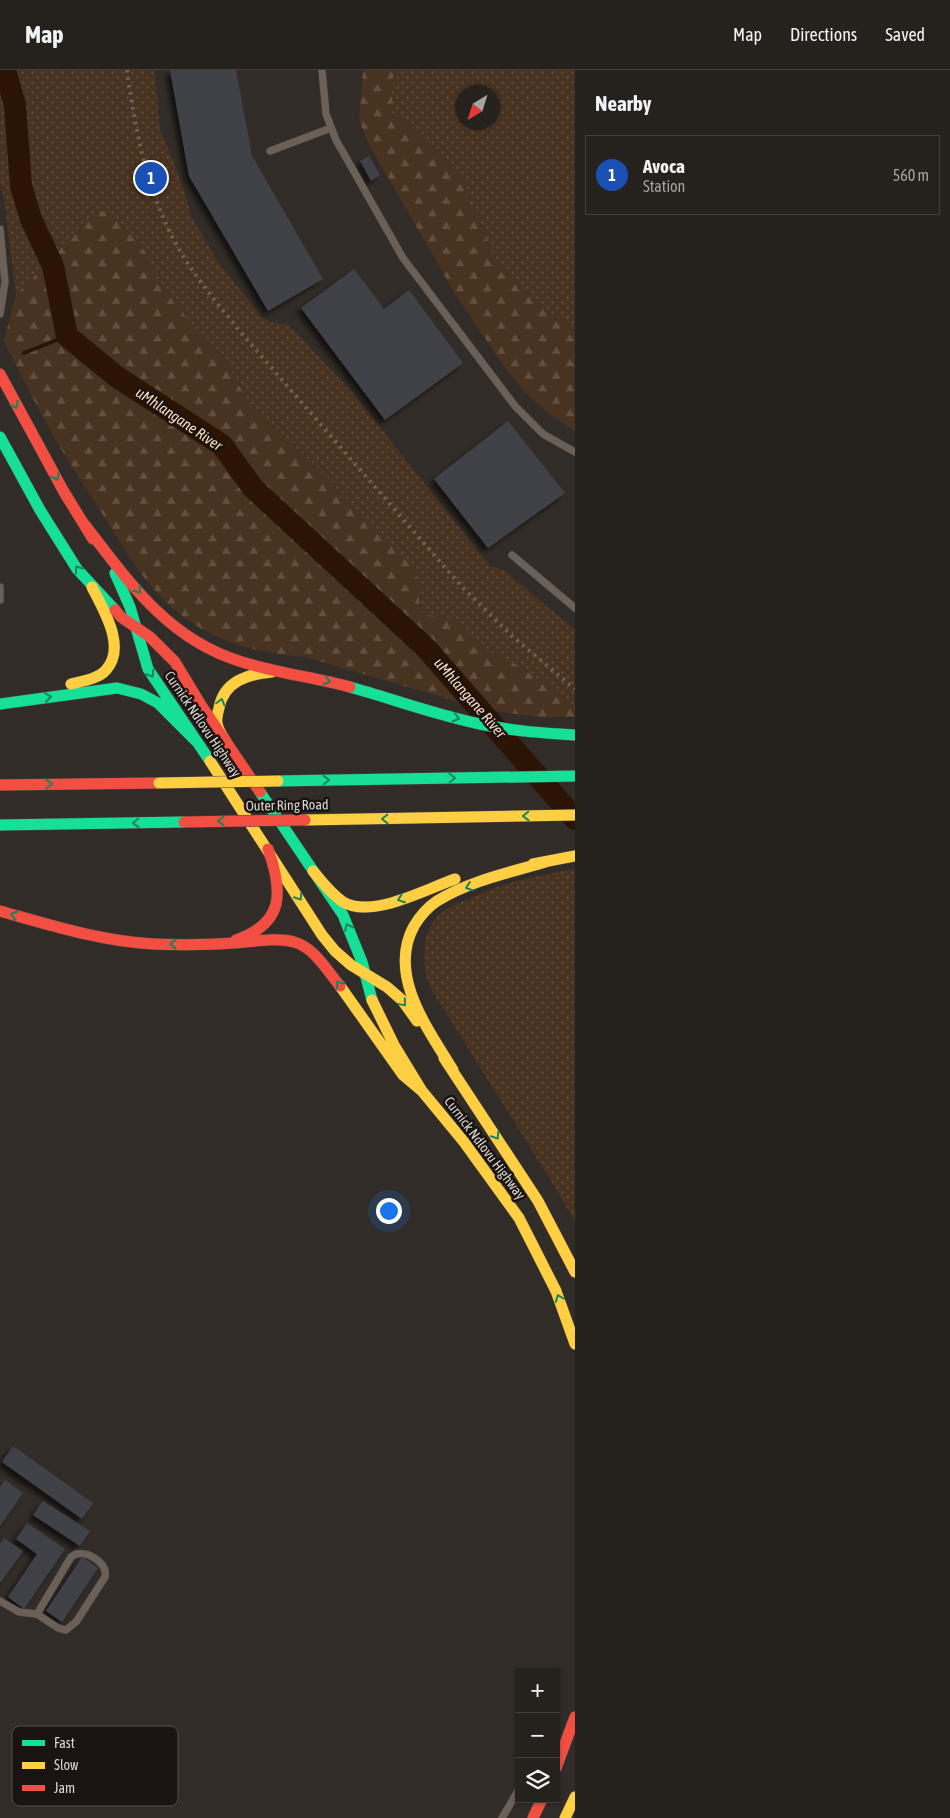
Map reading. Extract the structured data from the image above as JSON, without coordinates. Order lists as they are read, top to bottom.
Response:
{
  "streets": {
    "main road": ["Curnick Ndlovu Highway", "Outer Ring Road"]
  },
  "water": ["uMhlangane River"],
  "legend": ["Fast", "Slow", "Jam"],
  "north": "bottom left",
  "page": {
    "header": "Map",
    "nav": ["Map", "Directions", "Saved"],
    "heading": "Nearby",
    "list": [
      {
        "mark": "1",
        "name": "Avoca",
        "note": "Station",
        "value": "560 m"
      }
    ],
    "pins": "1",
    "map_buttons": ["+", "−"]
  }
}
